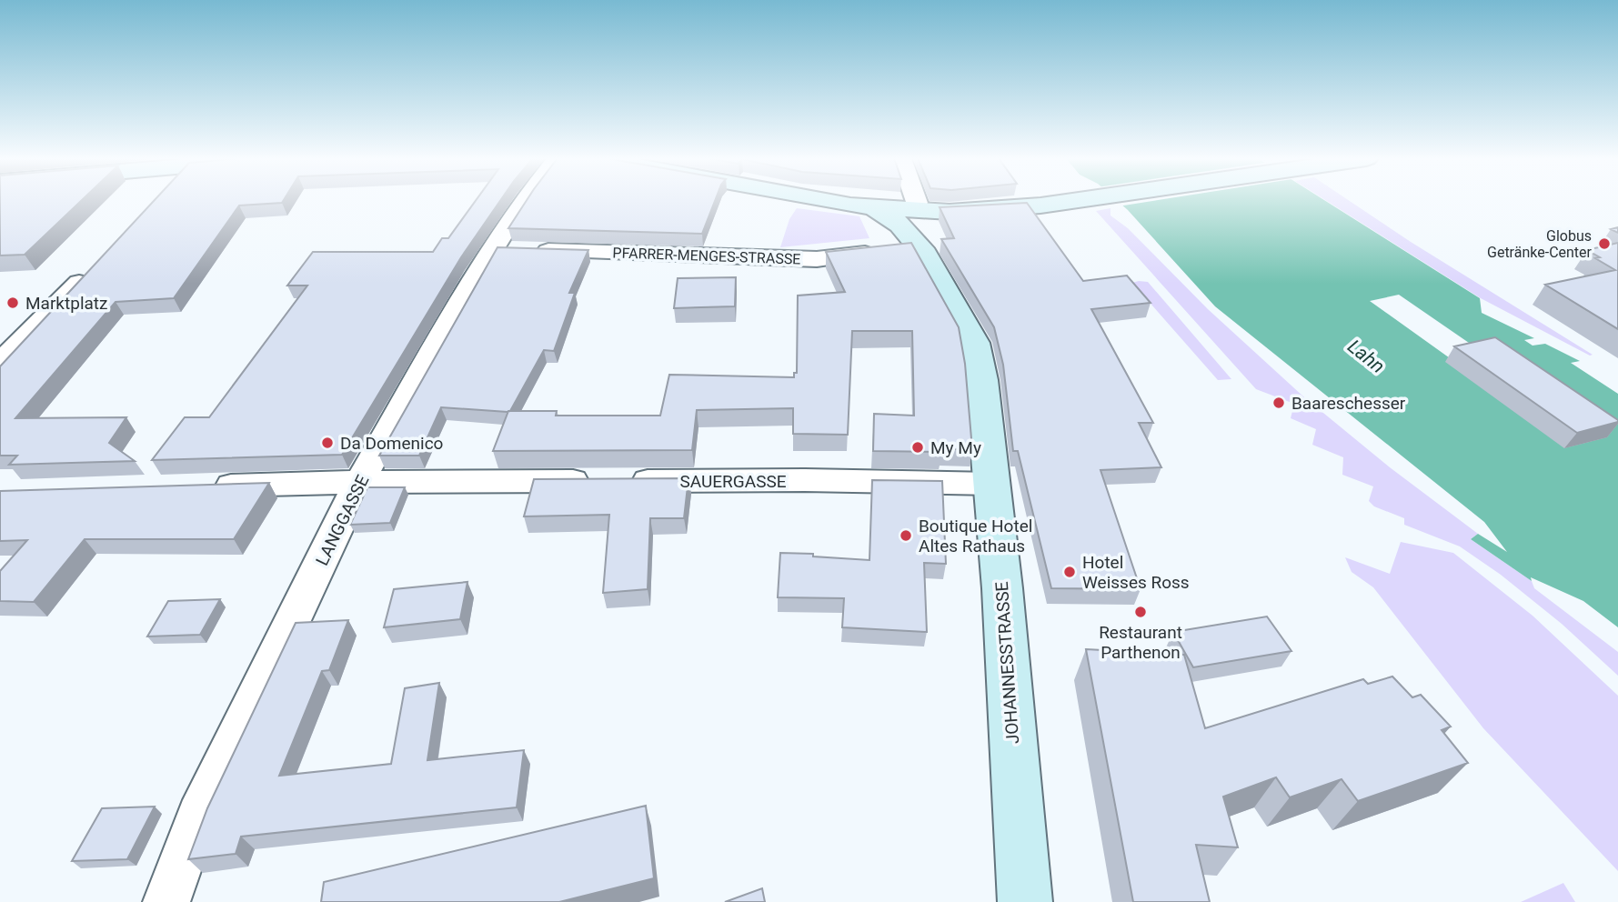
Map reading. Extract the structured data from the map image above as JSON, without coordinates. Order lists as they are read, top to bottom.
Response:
{
  "streets": {
    "street": [
      "PFARRER-MENGES-STRASSE",
      "SAUERGASSE",
      "LANGGASSE",
      "JOHANNESSTRASSE"
    ]
  },
  "crossings": [
    ["PFARRER-MENGES-STRASSE", "LANGGASSE"],
    ["PFARRER-MENGES-STRASSE", "JOHANNESSTRASSE"],
    ["SAUERGASSE", "LANGGASSE"],
    ["SAUERGASSE", "JOHANNESSTRASSE"]
  ],
  "water": ["Lahn"],
  "places": [
    "Globus Getränke-Center",
    "Marktplatz",
    "Baareschesser",
    "Da Domenico",
    "My My",
    "Boutique Hotel Altes Rathaus",
    "Hotel Weisses Ross",
    "Restaurant Parthenon"
  ]
}
